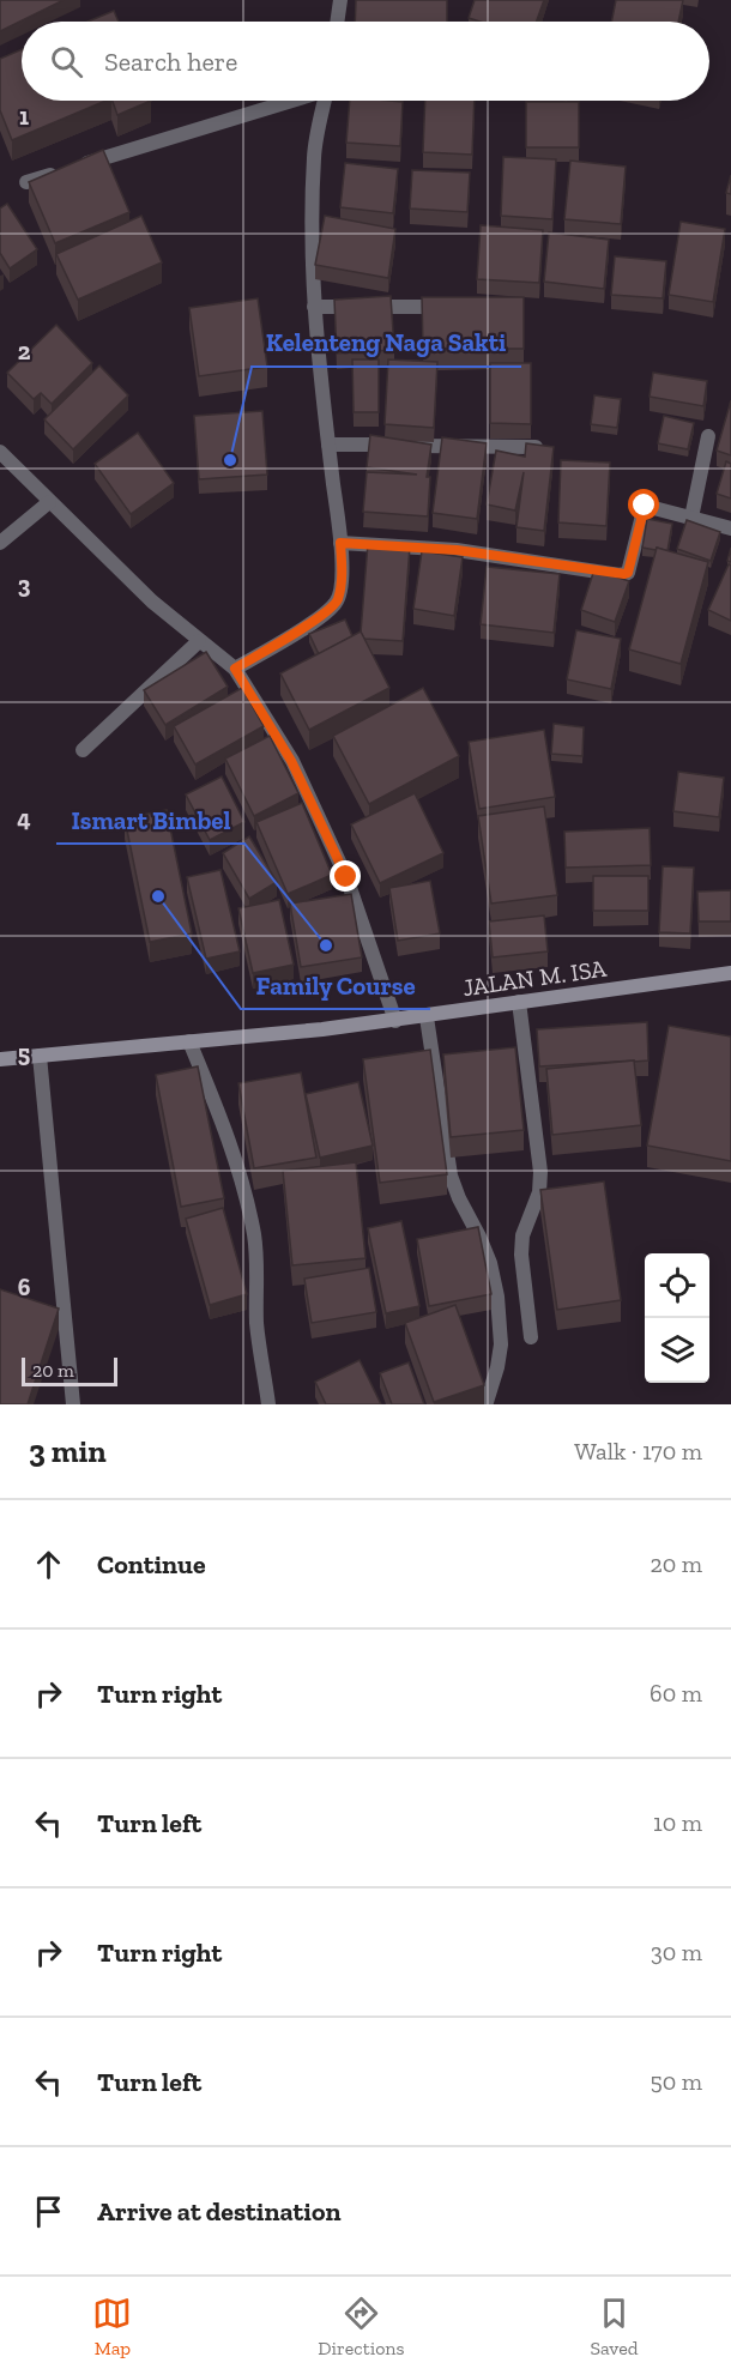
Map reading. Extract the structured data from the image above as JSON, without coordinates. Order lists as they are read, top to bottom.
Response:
{
  "streets": {
    "main road": ["JALAN M. ISA"]
  },
  "places": ["Kelenteng Naga Sakti", "Family Course", "Ismart Bimbel"],
  "scale_bar": "20 m",
  "page": {
    "search": "Search here",
    "scale": "20 m",
    "heading": ["3 min", "Walk · 170 m"],
    "list": [
      ["Continue", "20 m"],
      ["Turn right", "60 m"],
      ["Turn left", "10 m"],
      ["Turn right", "30 m"],
      ["Turn left", "50 m"],
      "Arrive at destination"
    ],
    "nav": ["Map", "Directions", "Saved"]
  },
  "grid": {
    "rows": [
      "1",
      "2",
      "3",
      "4",
      "5",
      "6"
    ]
  }
}
